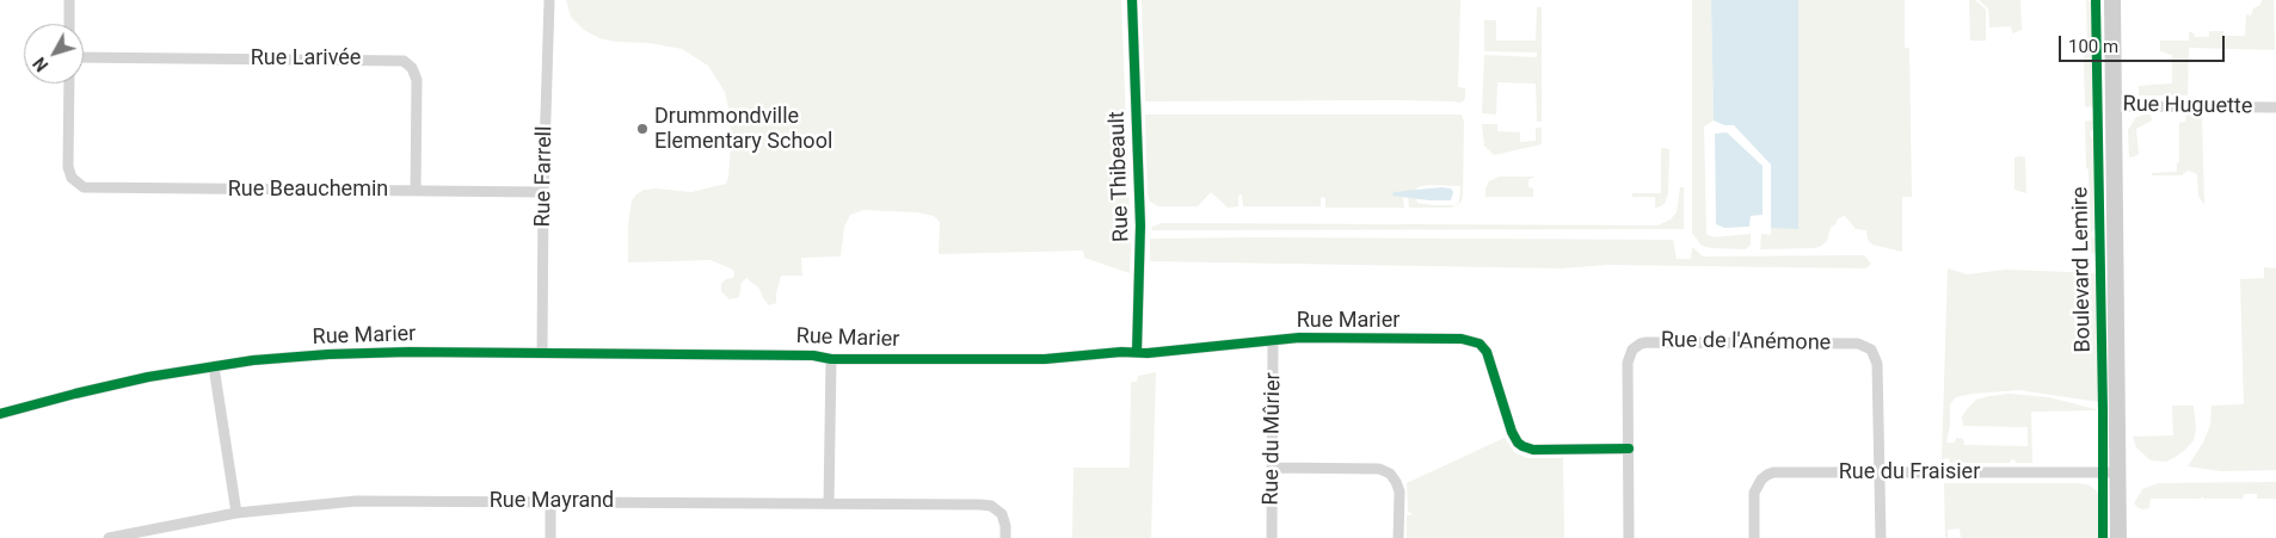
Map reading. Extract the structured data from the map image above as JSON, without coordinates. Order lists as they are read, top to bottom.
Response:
{
  "streets": {
    "main road": ["Boulevard Lemire"],
    "street": [
      "Rue Larivée",
      "Rue Huguette",
      "Rue Farrell",
      "Rue Thibeault",
      "Rue Beauchemin",
      "Rue Marier",
      "Rue de l'Anémone",
      "Rue du Mûrier",
      "Rue du Fraisier",
      "Rue Mayrand"
    ]
  },
  "crossings": [
    ["Rue Larivée", "Rue Beauchemin"],
    ["Rue Huguette", "Boulevard Lemire"],
    ["Rue Farrell", "Rue Beauchemin"],
    ["Rue Farrell", "Rue Marier"],
    ["Rue Thibeault", "Rue Marier"],
    ["Boulevard Lemire", "Rue du Fraisier"],
    ["Rue Marier", "Rue de l'Anémone"],
    ["Rue Marier", "Rue du Mûrier"],
    ["Rue de l'Anémone", "Rue du Fraisier"]
  ],
  "places": ["Drummondville Elementary School"],
  "scale_bar": "100 m",
  "north": "bottom left"
}
